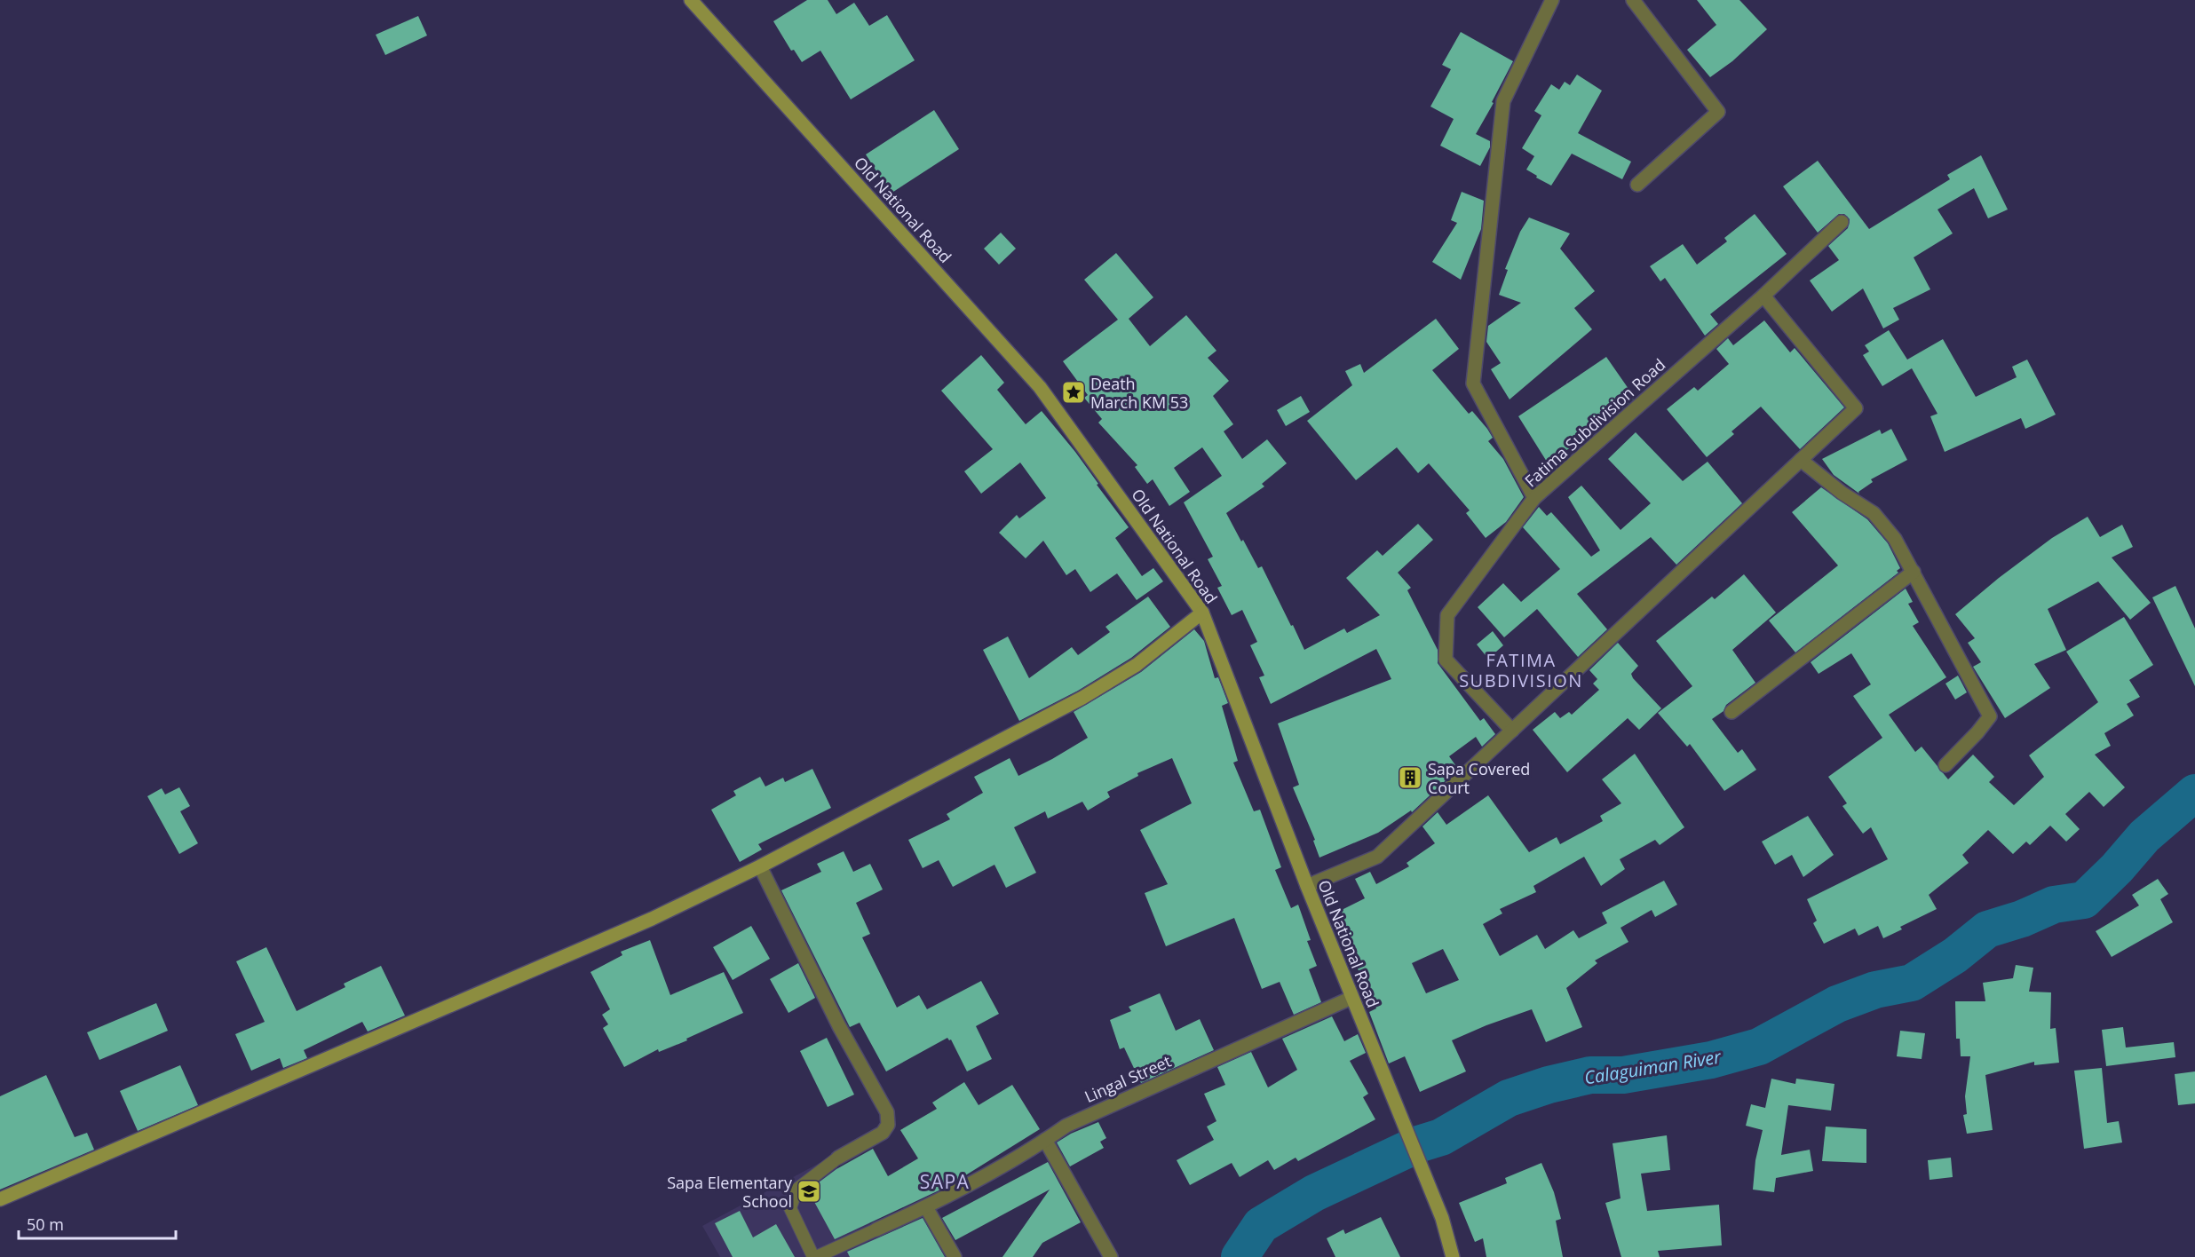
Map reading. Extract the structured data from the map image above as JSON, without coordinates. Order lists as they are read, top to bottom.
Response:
{
  "streets": {
    "main road": ["Old National Road"],
    "street": ["Fatima Subdivision Road", "Lingal Street"]
  },
  "crossings": [
    ["Old National Road", "Lingal Street"]
  ],
  "districts": ["FATIMA SUBDIVISION", "SAPA"],
  "water": ["Calaguiman River"],
  "places": {
    "place": ["Death March KM 53"],
    "building": ["Sapa Covered Court"],
    "school or university": ["Sapa Elementary School"]
  },
  "scale_bar": "50 m"
}
